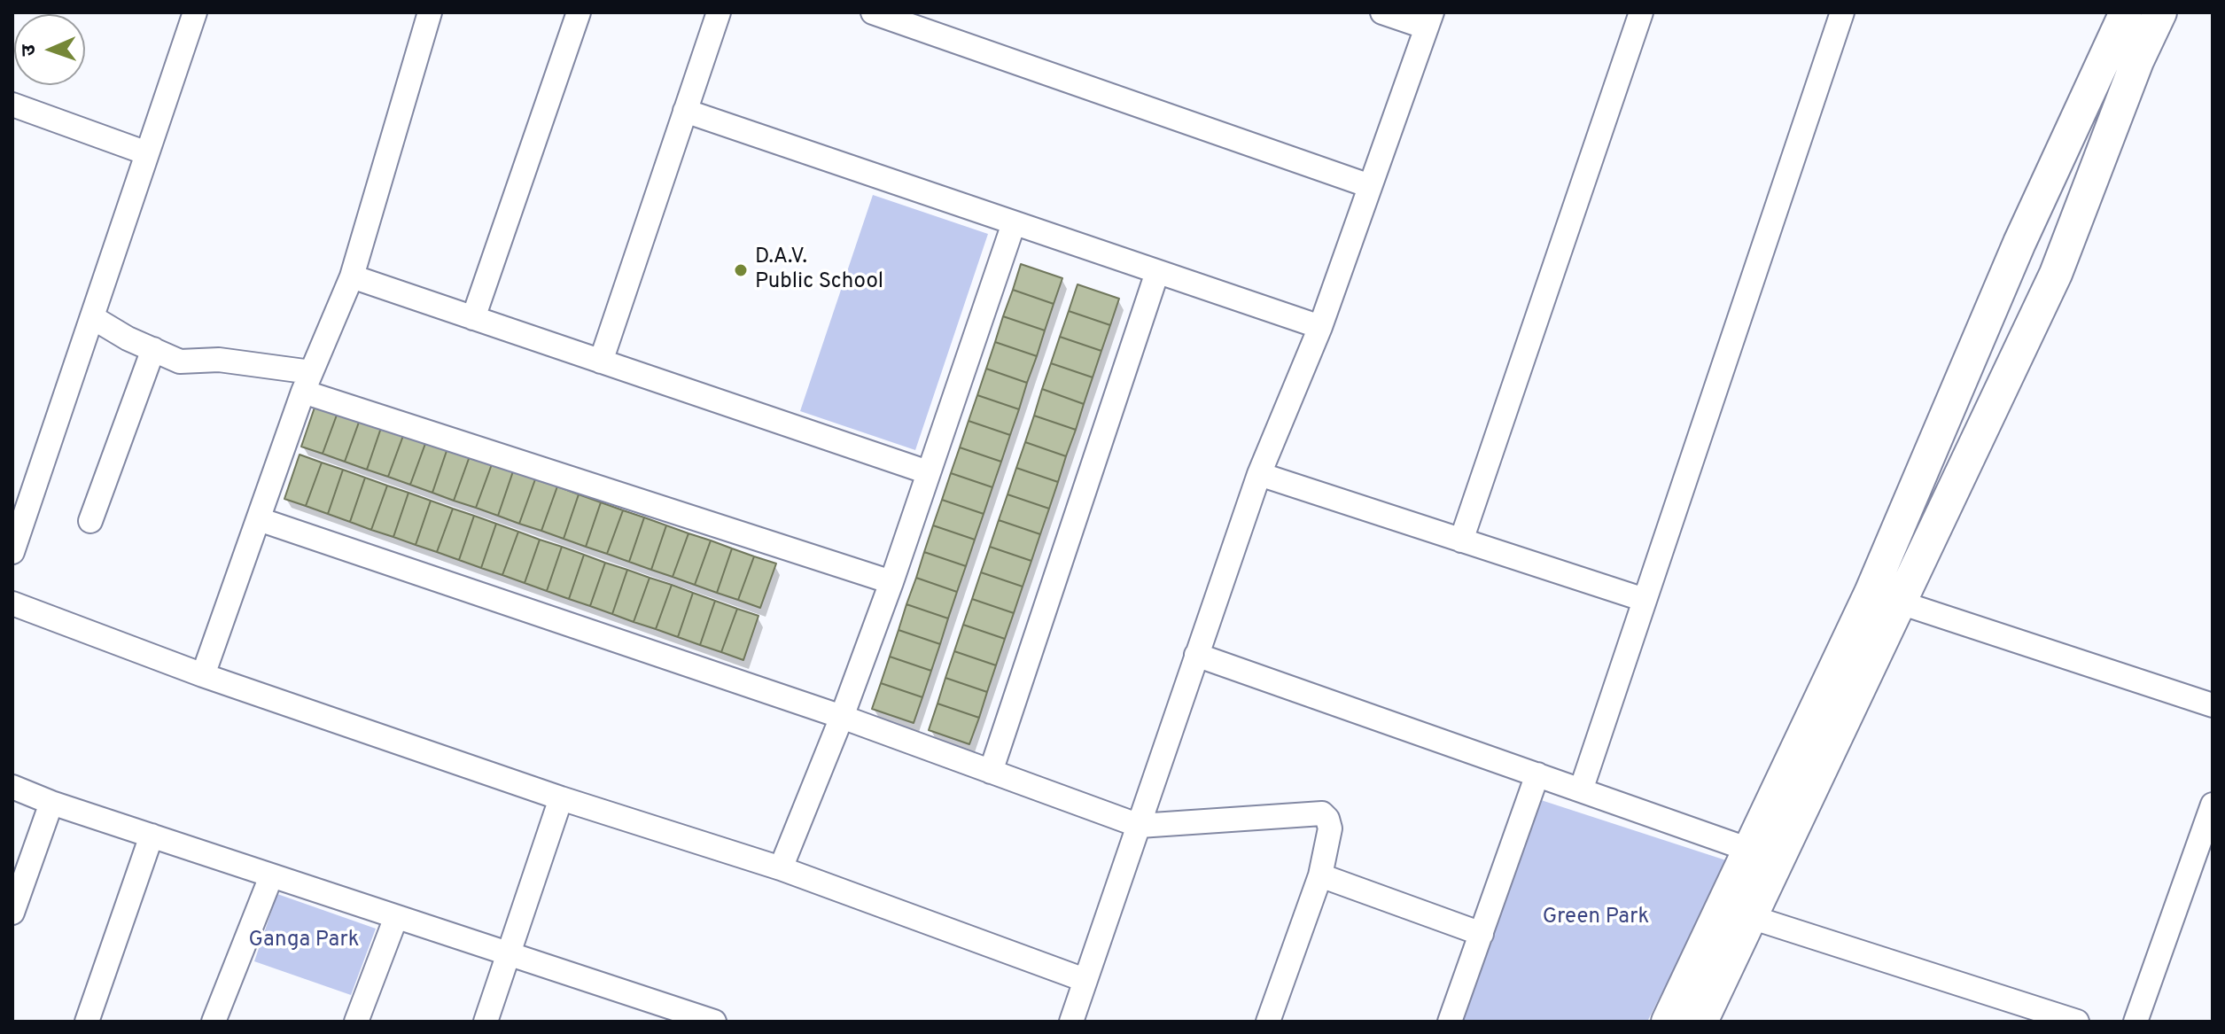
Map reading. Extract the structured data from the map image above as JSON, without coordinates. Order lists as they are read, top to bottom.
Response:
{
  "parks": ["Green Park", "Ganga Park"],
  "places": ["D.A.V. Public School"],
  "north": "left"
}
